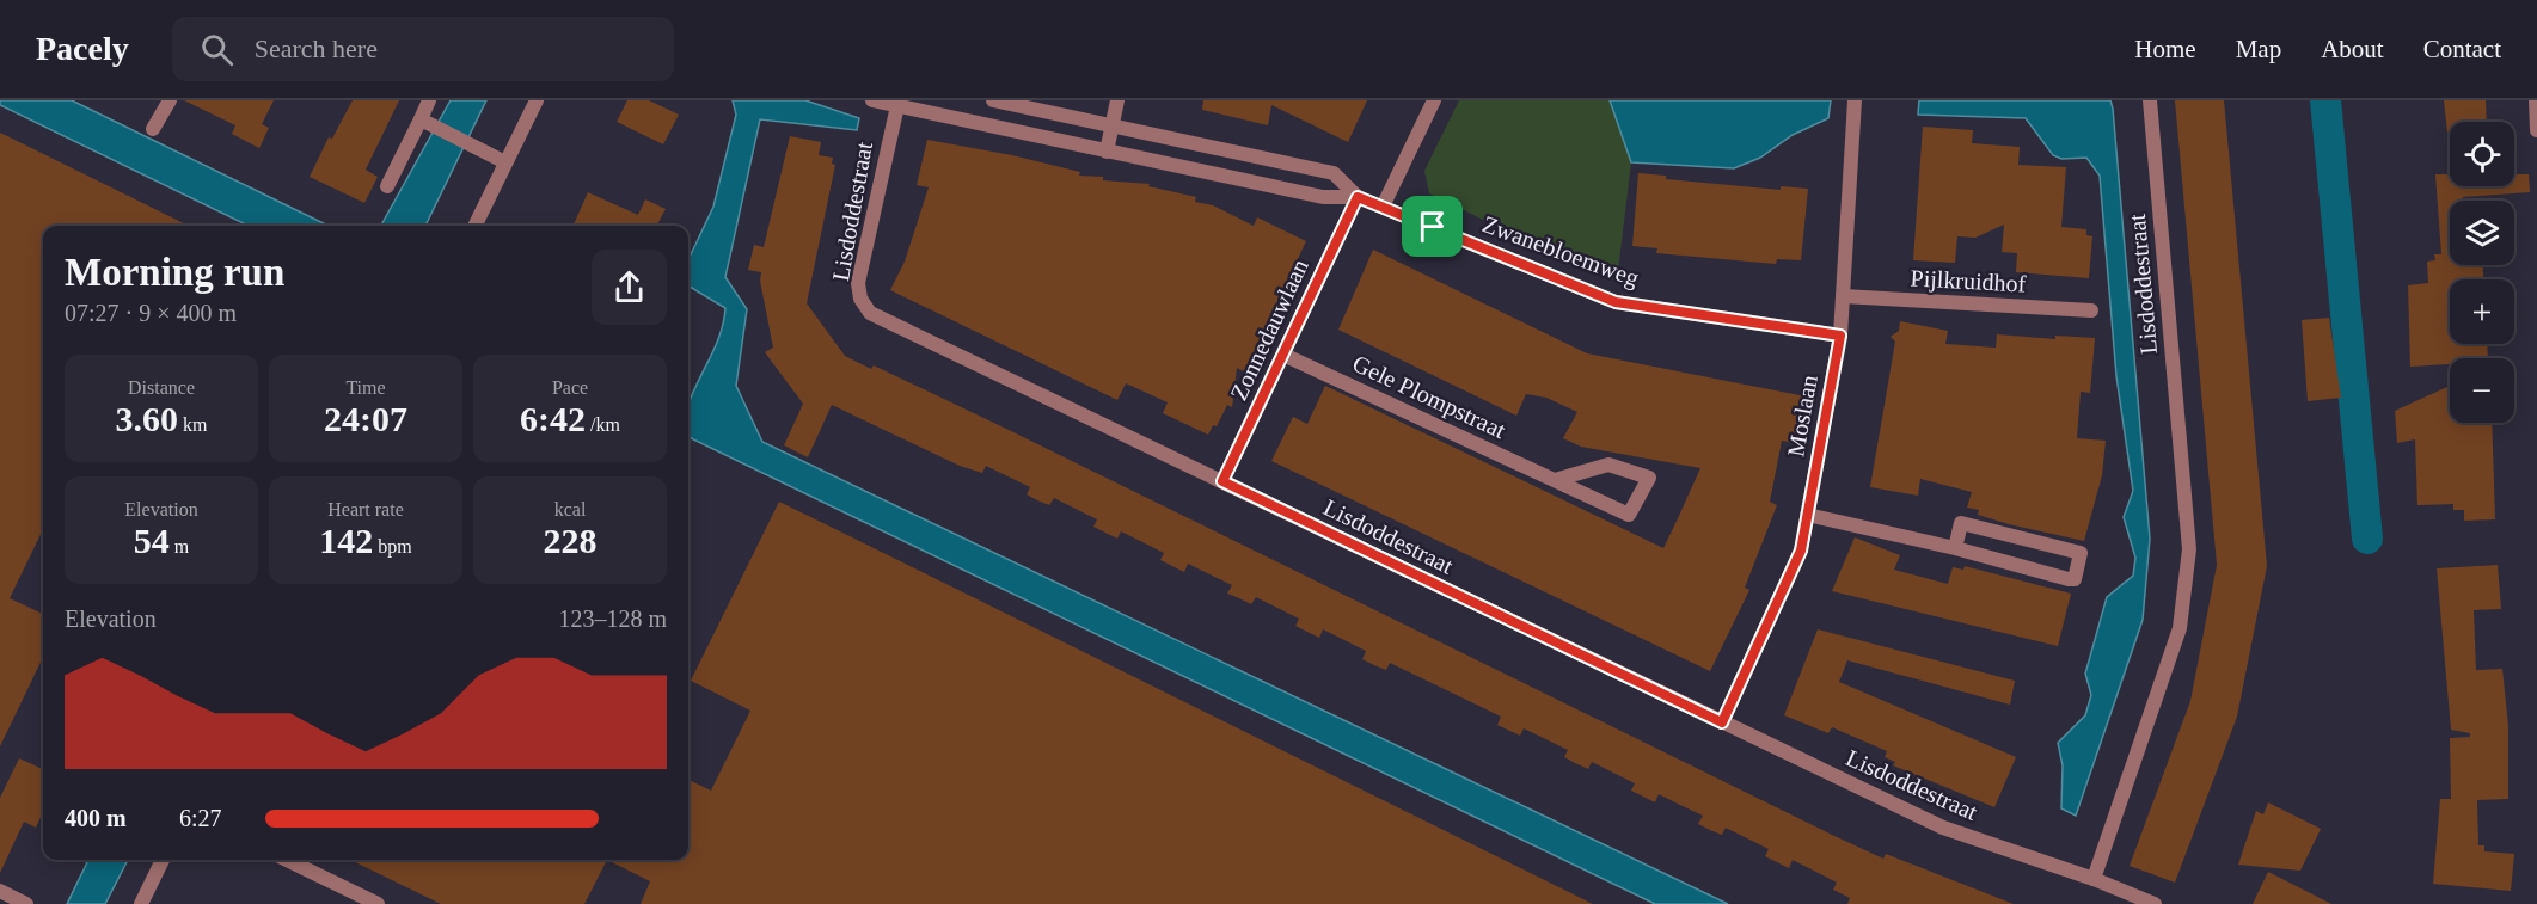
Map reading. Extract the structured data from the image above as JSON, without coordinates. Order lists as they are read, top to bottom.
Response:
{
  "streets": {
    "street": [
      "Lisdoddestraat",
      "Zwanebloemweg",
      "Pijlkruidhof",
      "Zonnedauwlaan",
      "Gele Plompstraat",
      "Moslaan"
    ]
  },
  "crossings": [
    ["Lisdoddestraat", "Zwanebloemweg"],
    ["Lisdoddestraat", "Zonnedauwlaan"],
    ["Lisdoddestraat", "Moslaan"],
    ["Zwanebloemweg", "Zonnedauwlaan"],
    ["Zwanebloemweg", "Moslaan"],
    ["Pijlkruidhof", "Moslaan"],
    ["Zonnedauwlaan", "Gele Plompstraat"]
  ],
  "page": {
    "header": "Pacely",
    "search": "Search here",
    "nav": [
      "Home",
      "Map",
      "About",
      "Contact"
    ],
    "map_buttons": ["+", "−"],
    "heading": ["Morning run", "07:27 · 9 × 400 m"],
    "stats": [
      ["Distance", "3.60 km"],
      ["Time", "24:07"],
      ["Pace", "6:42 /km"],
      ["Elevation", "54 m"],
      ["Heart rate", "142 bpm"],
      ["kcal", "228"]
    ],
    "chart": ["Elevation", "123–128 m"],
    "list": [
      {
        "name": "400 m",
        "note": "6:27"
      }
    ]
  }
}
